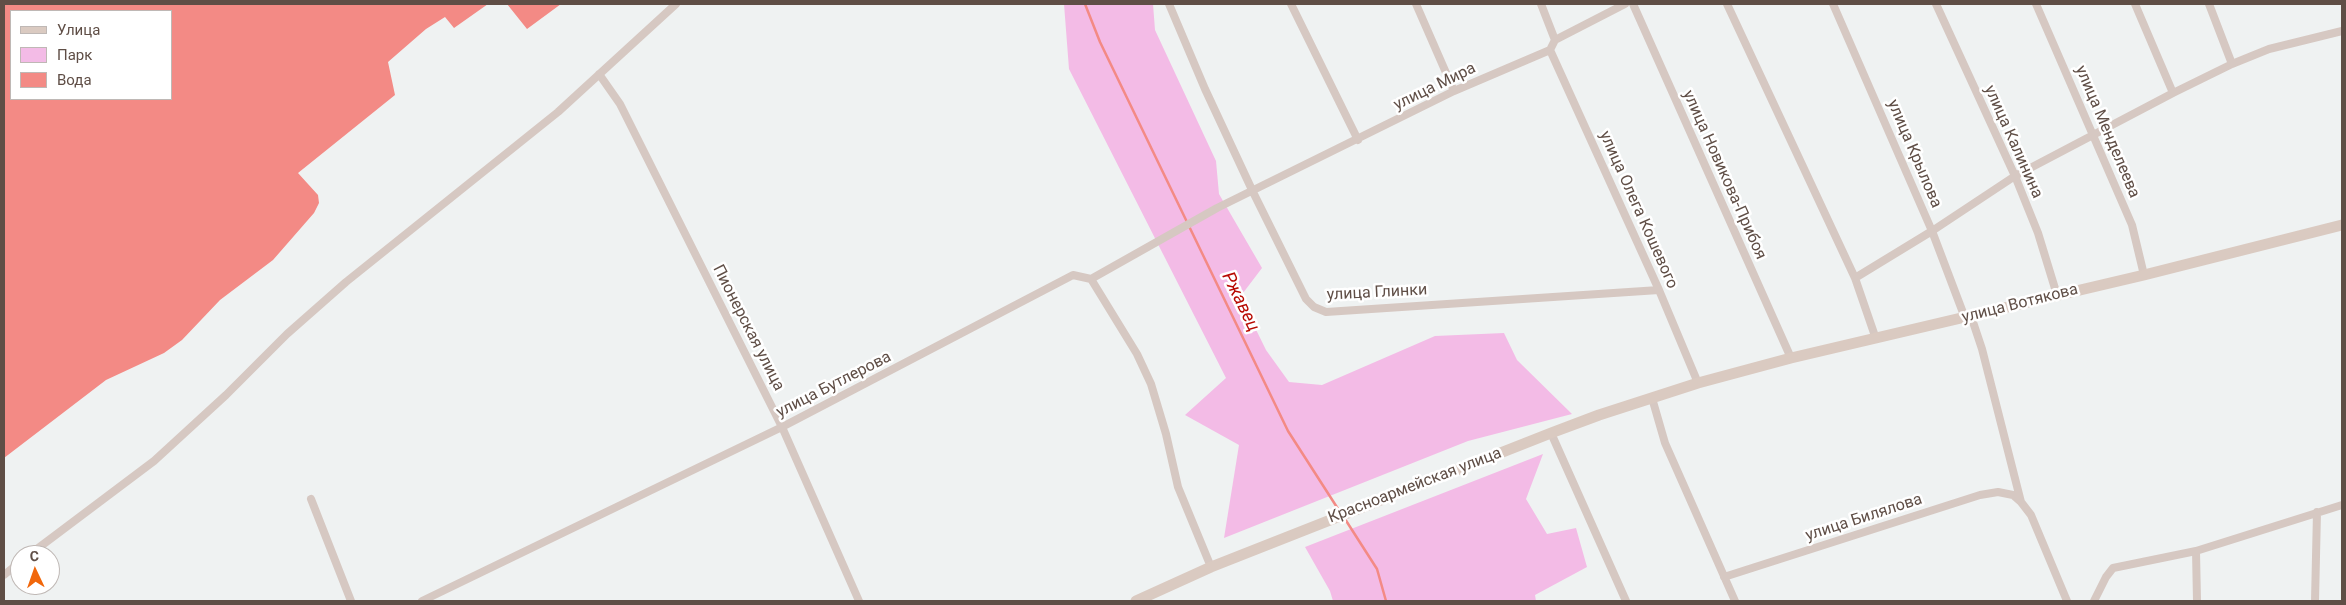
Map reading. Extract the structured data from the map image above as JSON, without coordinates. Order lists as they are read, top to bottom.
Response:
{
  "streets": {
    "street": [
      "улица Мира",
      "улица Менделеева",
      "улица Калинина",
      "улица Крылова",
      "улица Новикова-Прибоя",
      "улица Олега Кошевого",
      "улица Глинки",
      "улица Вотякова",
      "Пионерская улица",
      "улица Бутлерова",
      "Красноармейская улица",
      "улица Билялова"
    ]
  },
  "crossings": [
    ["улица Мира", "улица Олега Кошевого"],
    ["улица Мира", "улица Глинки"],
    ["улица Менделеева", "улица Вотякова"],
    ["улица Калинина", "улица Вотякова"],
    ["улица Крылова", "улица Вотякова"],
    ["улица Крылова", "улица Билялова"],
    ["улица Новикова-Прибоя", "улица Вотякова"],
    ["улица Олега Кошевого", "улица Глинки"],
    ["улица Олега Кошевого", "улица Вотякова"],
    ["улица Олега Кошевого", "Красноармейская улица"],
    ["улица Вотякова", "Красноармейская улица"],
    ["Пионерская улица", "улица Бутлерова"]
  ],
  "water": ["Ржавец"],
  "legend": ["Улица", "Парк", "Вода"],
  "north": "top"
}
